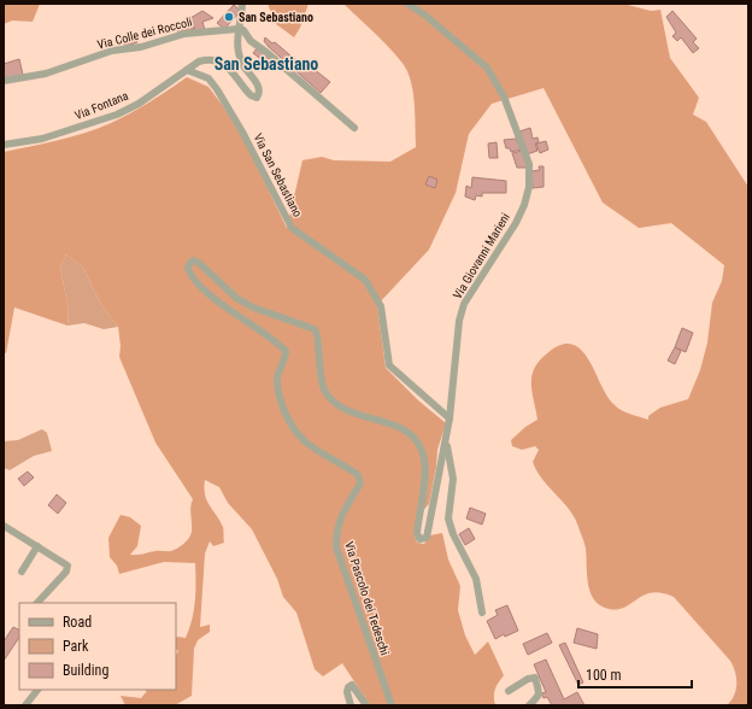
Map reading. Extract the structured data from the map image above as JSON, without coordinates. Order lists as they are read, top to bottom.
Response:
{
  "streets": {
    "street": [
      "Via Colle dei Roccoli",
      "Via Fontana",
      "Via San Sebastiano",
      "Via Giovanni Marieni",
      "Via Pascolo dei Tedeschi"
    ]
  },
  "crossings": [
    ["Via Colle dei Roccoli", "Via Fontana"],
    ["Via Fontana", "Via San Sebastiano"],
    ["Via San Sebastiano", "Via Giovanni Marieni"],
    ["Via Giovanni Marieni", "Via Pascolo dei Tedeschi"]
  ],
  "districts": ["San Sebastiano"],
  "places": ["San Sebastiano"],
  "legend": ["Road", "Park", "Building"],
  "scale_bar": "100 m"
}
